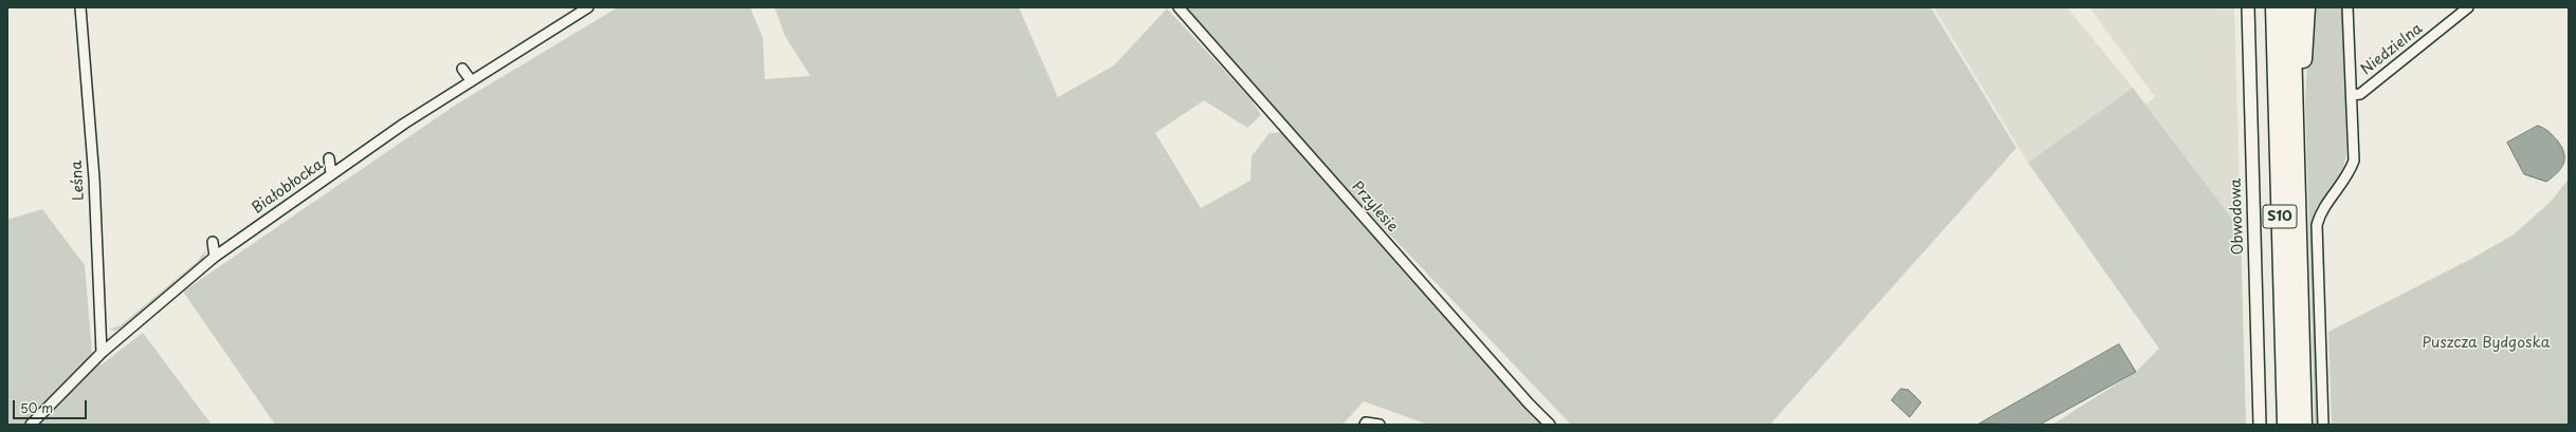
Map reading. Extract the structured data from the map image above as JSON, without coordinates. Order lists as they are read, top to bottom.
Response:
{
  "streets": {
    "highway": ["S10"],
    "street": [
      "Niedzielna",
      "Leśna",
      "Białobłocka",
      "Przylesie",
      "Obwodowa"
    ]
  },
  "crossings": [
    ["Leśna", "Białobłocka"]
  ],
  "parks": ["Puszcza Bydgoska"],
  "scale_bar": "50 m"
}
